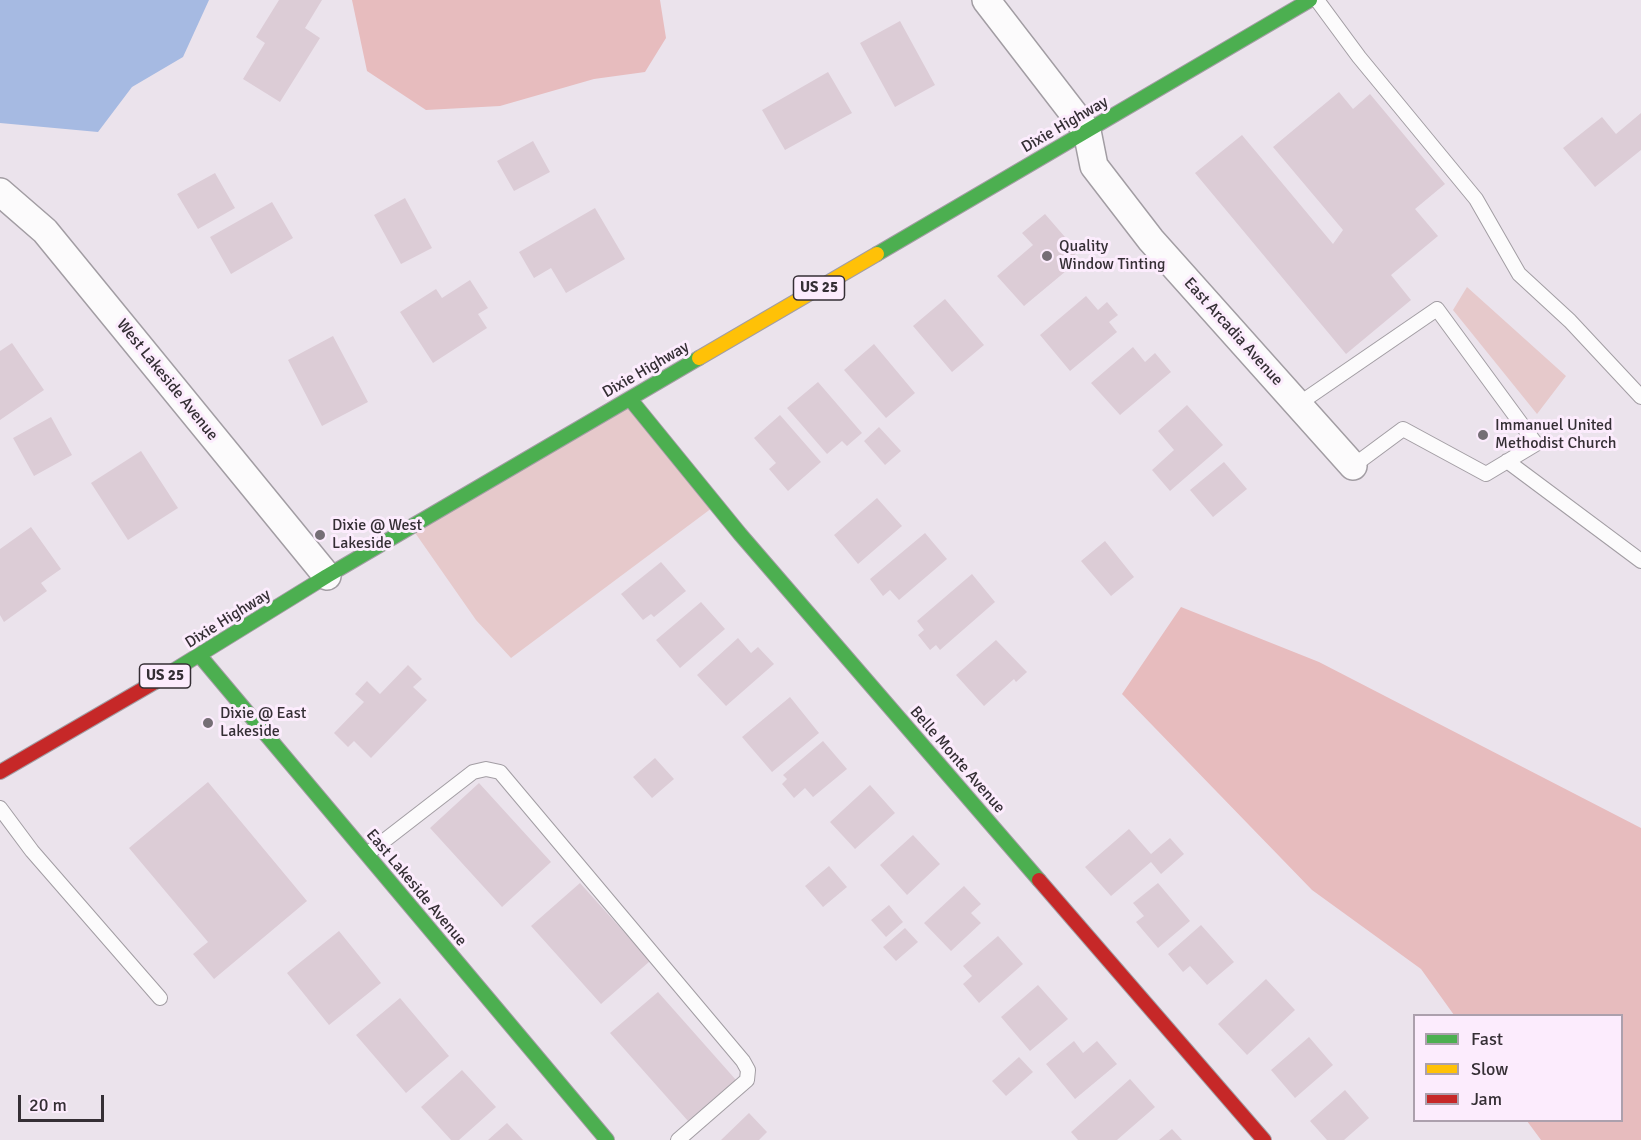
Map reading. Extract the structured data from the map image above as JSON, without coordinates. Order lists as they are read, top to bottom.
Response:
{
  "streets": {
    "street": [
      "Dixie Highway",
      "US 25",
      "East Arcadia Avenue",
      "West Lakeside Avenue",
      "Belle Monte Avenue",
      "East Lakeside Avenue"
    ]
  },
  "crossings": [
    ["Dixie Highway", "East Arcadia Avenue"],
    ["Dixie Highway", "West Lakeside Avenue"],
    ["Dixie Highway", "Belle Monte Avenue"],
    ["Dixie Highway", "East Lakeside Avenue"]
  ],
  "places": [
    "Quality Window Tinting",
    "Immanuel United Methodist Church",
    "Dixie @ West Lakeside",
    "Dixie @ East Lakeside"
  ],
  "legend": ["Fast", "Slow", "Jam"],
  "scale_bar": "20 m"
}
